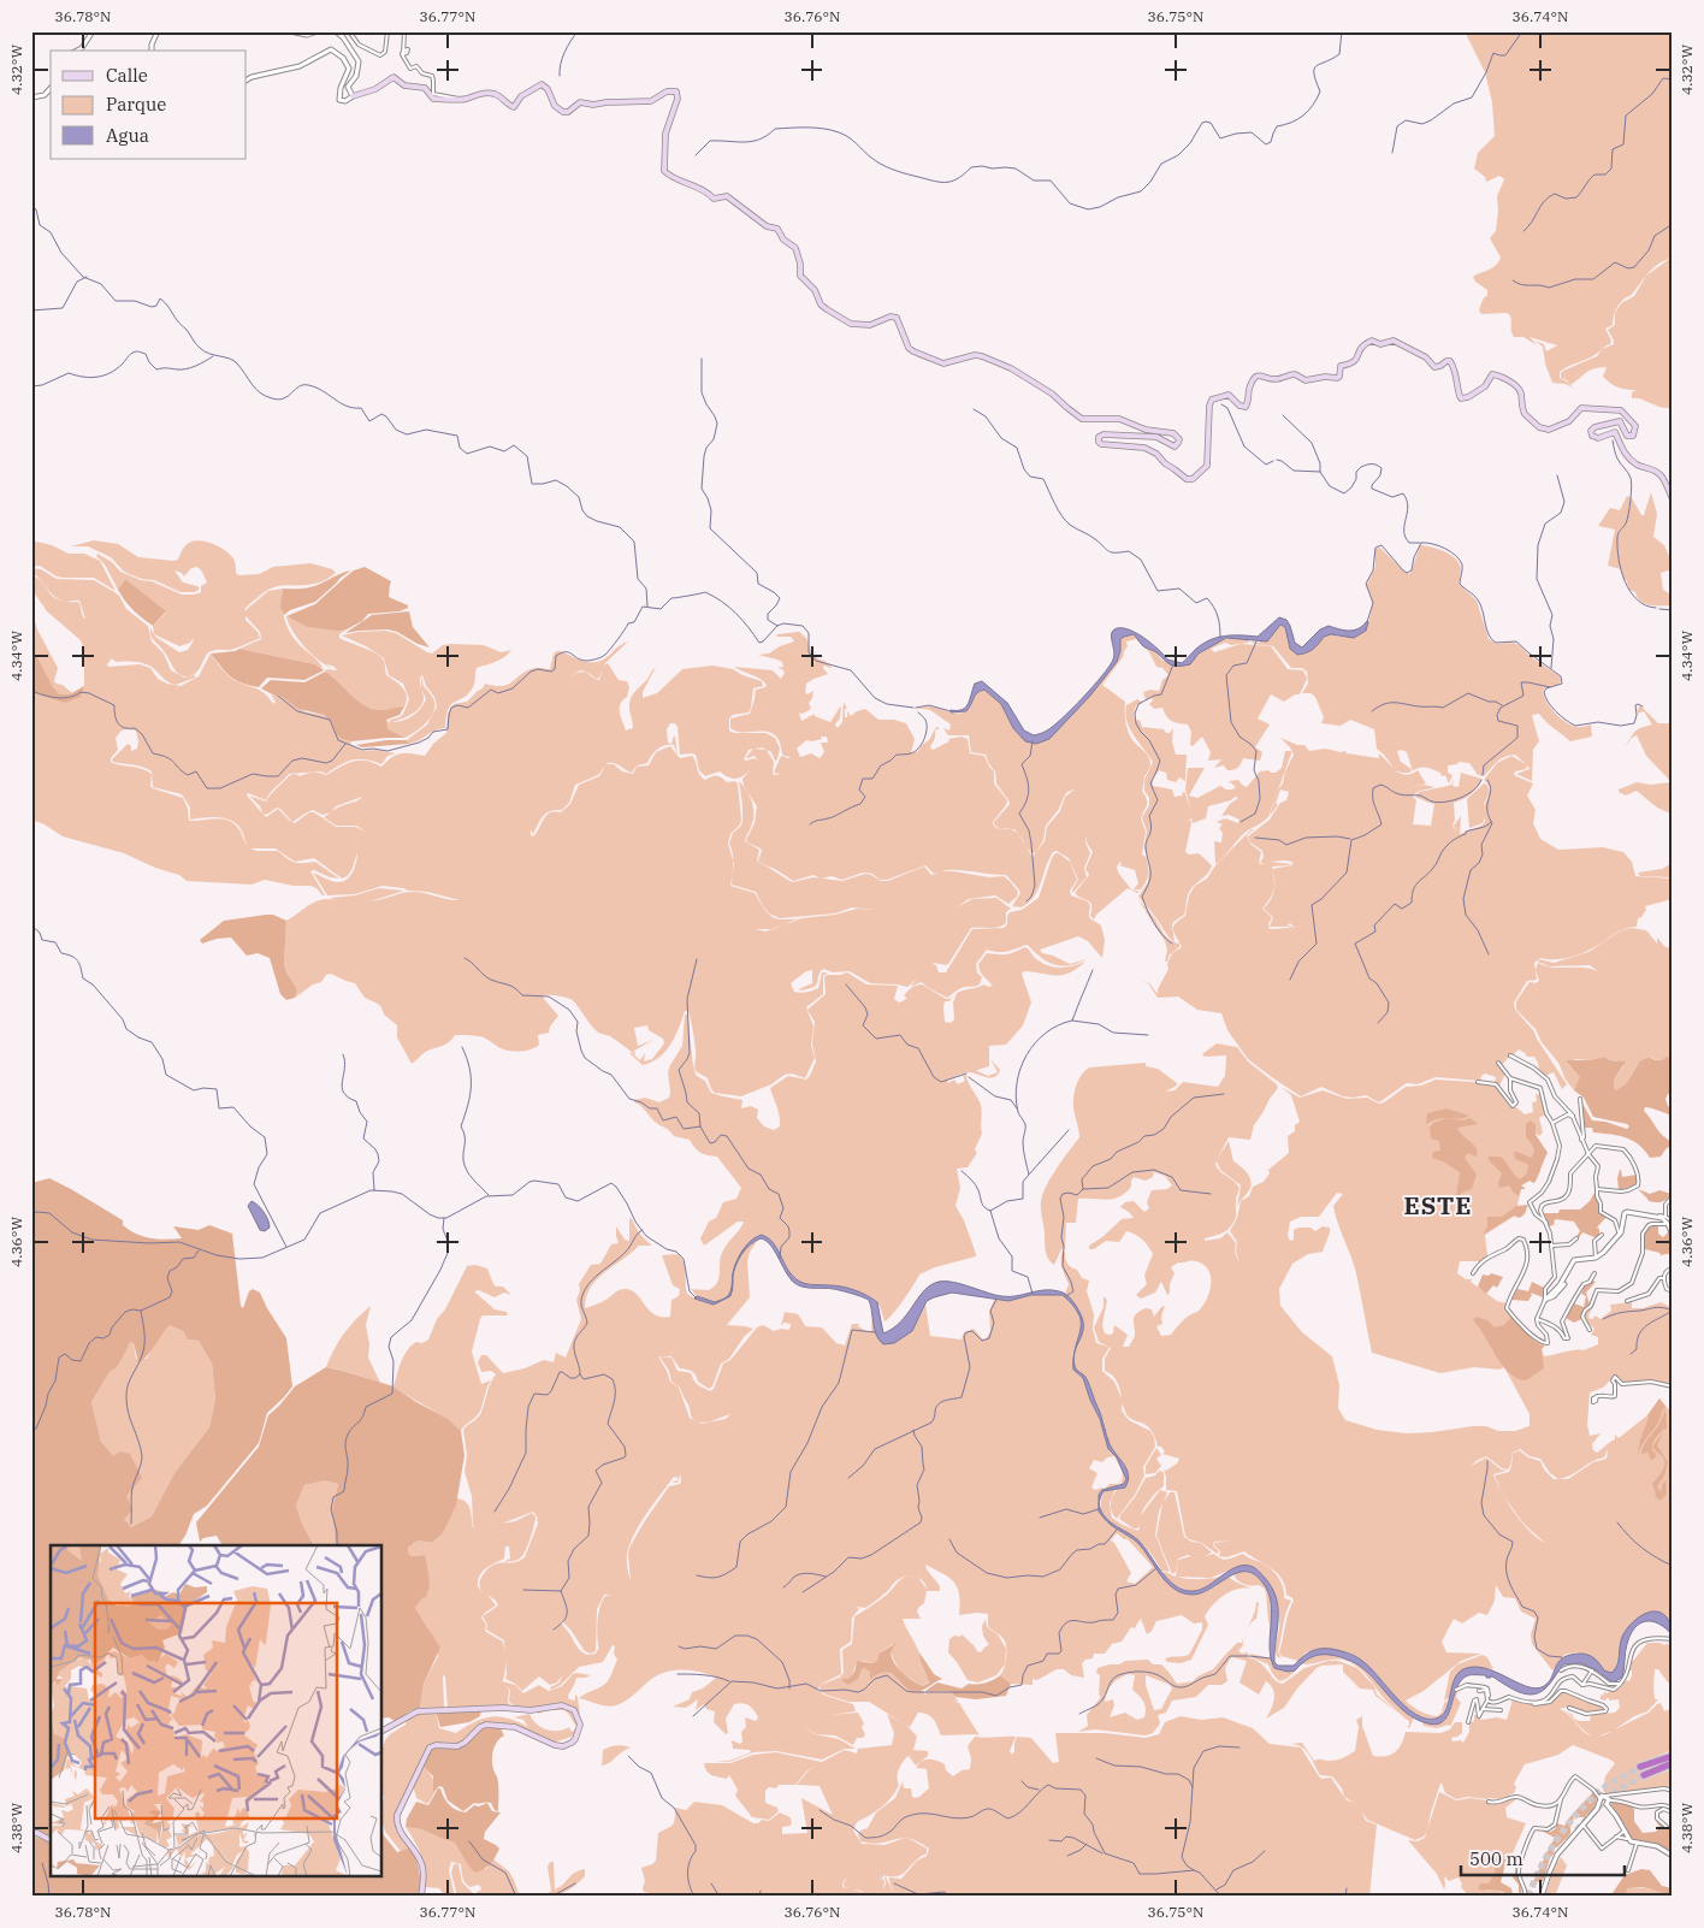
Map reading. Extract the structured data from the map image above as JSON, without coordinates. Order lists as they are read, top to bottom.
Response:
{
  "districts": ["ESTE"],
  "legend": ["Calle", "Parque", "Agua"],
  "scale_bar": "500 m",
  "coordinates": [
    "36.78°N",
    "36.77°N",
    "36.76°N",
    "36.75°N",
    "36.74°N",
    "4.32°W",
    "4.34°W",
    "4.36°W",
    "4.38°W"
  ]
}
